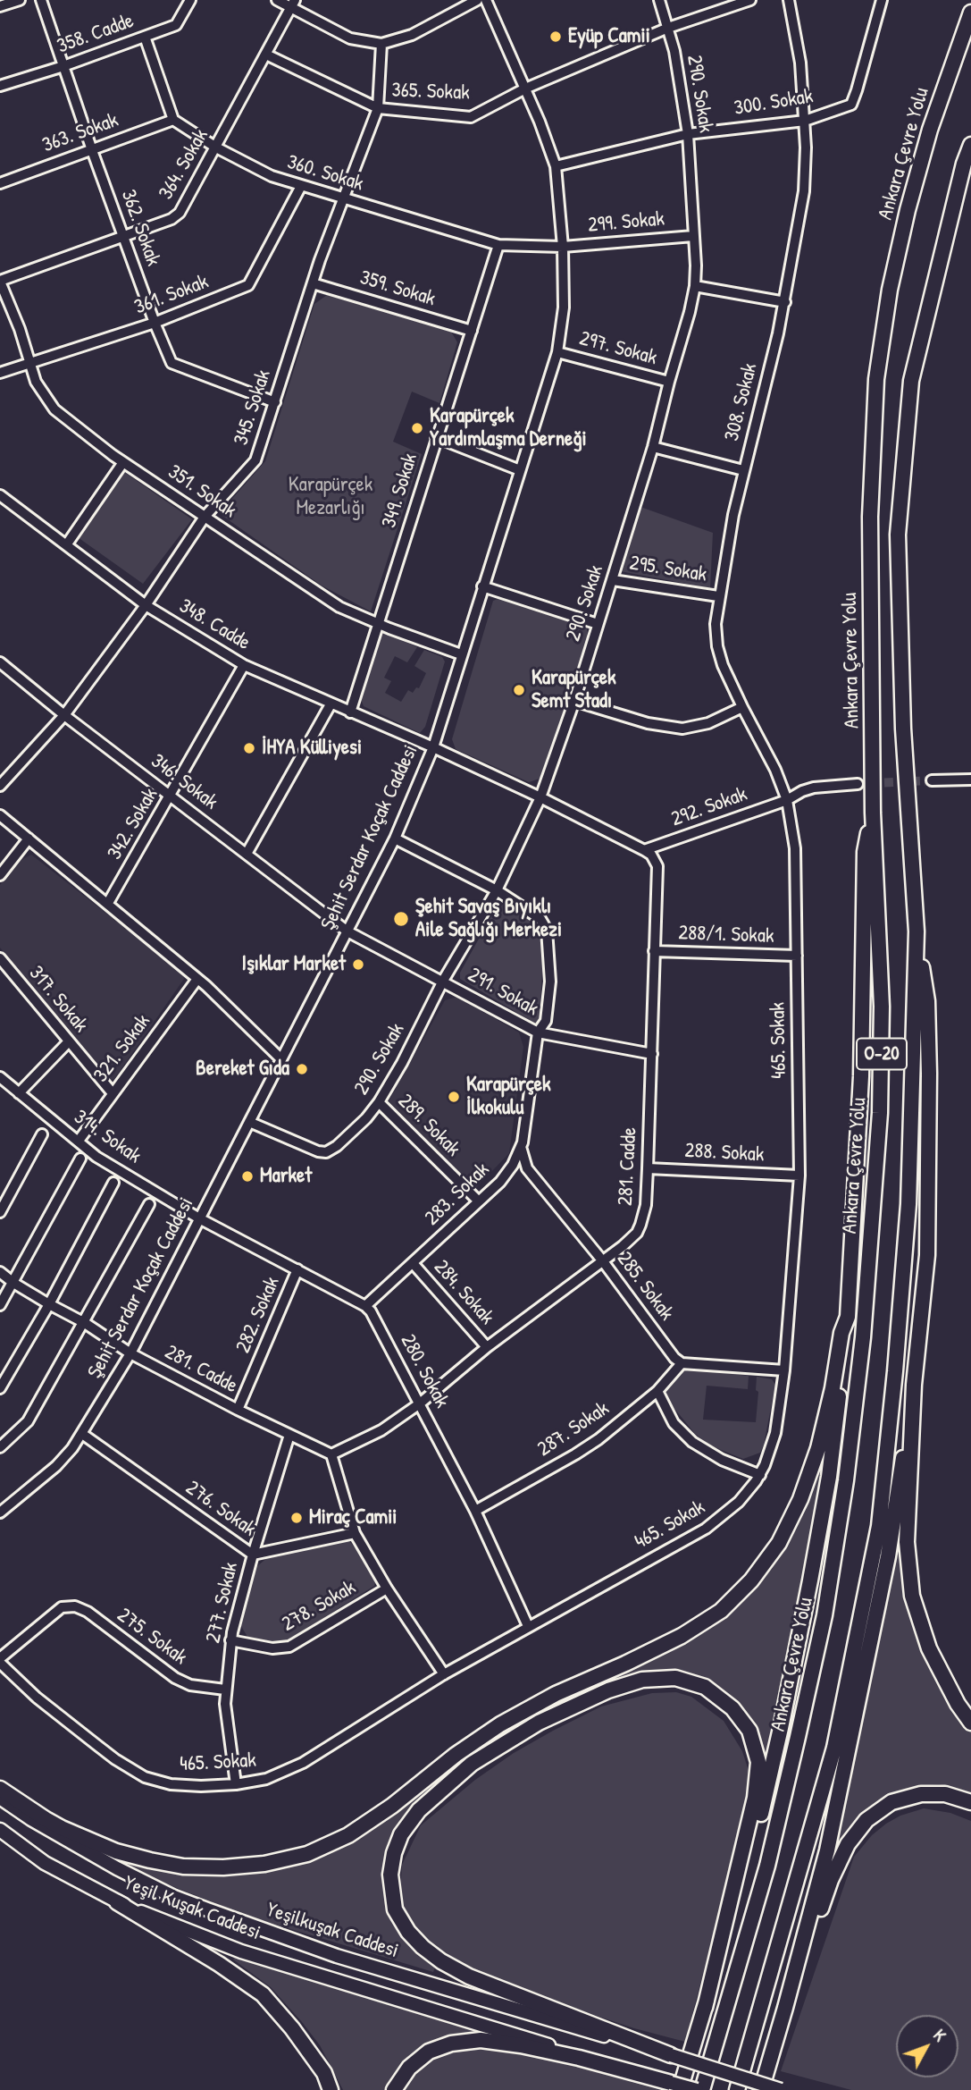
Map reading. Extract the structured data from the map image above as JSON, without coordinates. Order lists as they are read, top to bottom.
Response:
{
  "streets": {
    "highway": ["Ankara Çevre Yolu", "O-20"],
    "main road": ["Yeşil Kuşak Caddesi", "Yeşilkuşak Caddesi"],
    "street": [
      "358. Cadde",
      "365. Sokak",
      "290. Sokak",
      "300. Sokak",
      "363. Sokak",
      "364. Sokak",
      "360. Sokak",
      "299. Sokak",
      "362. Sokak",
      "359. Sokak",
      "361. Sokak",
      "297. Sokak",
      "308. Sokak",
      "345. Sokak",
      "349. Sokak",
      "351. Sokak",
      "295. Sokak",
      "348. Cadde",
      "346. Sokak",
      "292. Sokak",
      "342. Sokak",
      "Şehit Serdar Koçak Caddesi",
      "288/1. Sokak",
      "291. Sokak",
      "317. Sokak",
      "465. Sokak",
      "321. Sokak",
      "289. Sokak",
      "314. Sokak",
      "288. Sokak",
      "281. Cadde",
      "283. Sokak",
      "285. Sokak",
      "284. Sokak",
      "282. Sokak",
      "280. Sokak",
      "287. Sokak",
      "276. Sokak",
      "277. Sokak",
      "278. Sokak",
      "275. Sokak"
    ]
  },
  "crossings": [
    ["358. Cadde", "362. Sokak"],
    ["365. Sokak", "290. Sokak"],
    ["365. Sokak", "364. Sokak"],
    ["365. Sokak", "345. Sokak"],
    ["365. Sokak", "Şehit Serdar Koçak Caddesi"],
    ["290. Sokak", "300. Sokak"],
    ["290. Sokak", "299. Sokak"],
    ["290. Sokak", "297. Sokak"],
    ["290. Sokak", "295. Sokak"],
    ["290. Sokak", "Şehit Serdar Koçak Caddesi"],
    ["290. Sokak", "291. Sokak"],
    ["290. Sokak", "289. Sokak"],
    ["290. Sokak", "283. Sokak"],
    ["300. Sokak", "308. Sokak"],
    ["300. Sokak", "Şehit Serdar Koçak Caddesi"],
    ["363. Sokak", "360. Sokak"],
    ["363. Sokak", "362. Sokak"],
    ["364. Sokak", "360. Sokak"],
    ["364. Sokak", "362. Sokak"],
    ["364. Sokak", "351. Sokak"],
    ["360. Sokak", "299. Sokak"],
    ["360. Sokak", "361. Sokak"],
    ["360. Sokak", "345. Sokak"],
    ["360. Sokak", "349. Sokak"],
    ["360. Sokak", "Şehit Serdar Koçak Caddesi"],
    ["299. Sokak", "Şehit Serdar Koçak Caddesi"],
    ["362. Sokak", "361. Sokak"],
    ["362. Sokak", "345. Sokak"],
    ["359. Sokak", "345. Sokak"],
    ["359. Sokak", "349. Sokak"],
    ["361. Sokak", "351. Sokak"],
    ["297. Sokak", "Şehit Serdar Koçak Caddesi"],
    ["308. Sokak", "295. Sokak"],
    ["308. Sokak", "292. Sokak"],
    ["308. Sokak", "465. Sokak"],
    ["345. Sokak", "351. Sokak"],
    ["345. Sokak", "348. Cadde"],
    ["345. Sokak", "346. Sokak"],
    ["349. Sokak", "351. Sokak"],
    ["349. Sokak", "348. Cadde"],
    ["351. Sokak", "Şehit Serdar Koçak Caddesi"],
    ["348. Cadde", "342. Sokak"],
    ["348. Cadde", "Şehit Serdar Koçak Caddesi"],
    ["346. Sokak", "342. Sokak"],
    ["346. Sokak", "Şehit Serdar Koçak Caddesi"],
    ["346. Sokak", "291. Sokak"],
    ["292. Sokak", "465. Sokak"],
    ["292. Sokak", "281. Cadde"],
    ["Şehit Serdar Koçak Caddesi", "291. Sokak"],
    ["Şehit Serdar Koçak Caddesi", "314. Sokak"],
    ["Şehit Serdar Koçak Caddesi", "281. Cadde"],
    ["Şehit Serdar Koçak Caddesi", "283. Sokak"],
    ["Şehit Serdar Koçak Caddesi", "280. Sokak"],
    ["Şehit Serdar Koçak Caddesi", "276. Sokak"],
    ["288/1. Sokak", "465. Sokak"],
    ["288/1. Sokak", "281. Cadde"],
    ["291. Sokak", "281. Cadde"],
    ["291. Sokak", "283. Sokak"],
    ["317. Sokak", "321. Sokak"],
    ["465. Sokak", "288. Sokak"],
    ["465. Sokak", "280. Sokak"],
    ["465. Sokak", "277. Sokak"],
    ["465. Sokak", "275. Sokak"],
    ["321. Sokak", "314. Sokak"],
    ["289. Sokak", "283. Sokak"],
    ["314. Sokak", "280. Sokak"],
    ["288. Sokak", "281. Cadde"],
    ["281. Cadde", "285. Sokak"],
    ["281. Cadde", "284. Sokak"],
    ["281. Cadde", "282. Sokak"],
    ["281. Cadde", "280. Sokak"],
    ["281. Cadde", "277. Sokak"],
    ["283. Sokak", "285. Sokak"],
    ["283. Sokak", "284. Sokak"],
    ["283. Sokak", "280. Sokak"],
    ["285. Sokak", "287. Sokak"],
    ["282. Sokak", "280. Sokak"],
    ["280. Sokak", "287. Sokak"],
    ["276. Sokak", "277. Sokak"],
    ["277. Sokak", "278. Sokak"],
    ["277. Sokak", "275. Sokak"]
  ],
  "parks": ["Karapürçek Mezarlığı"],
  "places": [
    "Eyüp Camii",
    "Karapürçek Yardımlaşma Derneği",
    "Karapürçek Semt Stadı",
    "İHYA Külliyesi",
    "Şehit Savaş Bıyıklı Aile Sağlığı Merkezi",
    "Işıklar Market",
    "Bereket Gıda",
    "Karapürçek İlkokulu",
    "Market",
    "Miraç Camii"
  ],
  "north": "top right"
}
